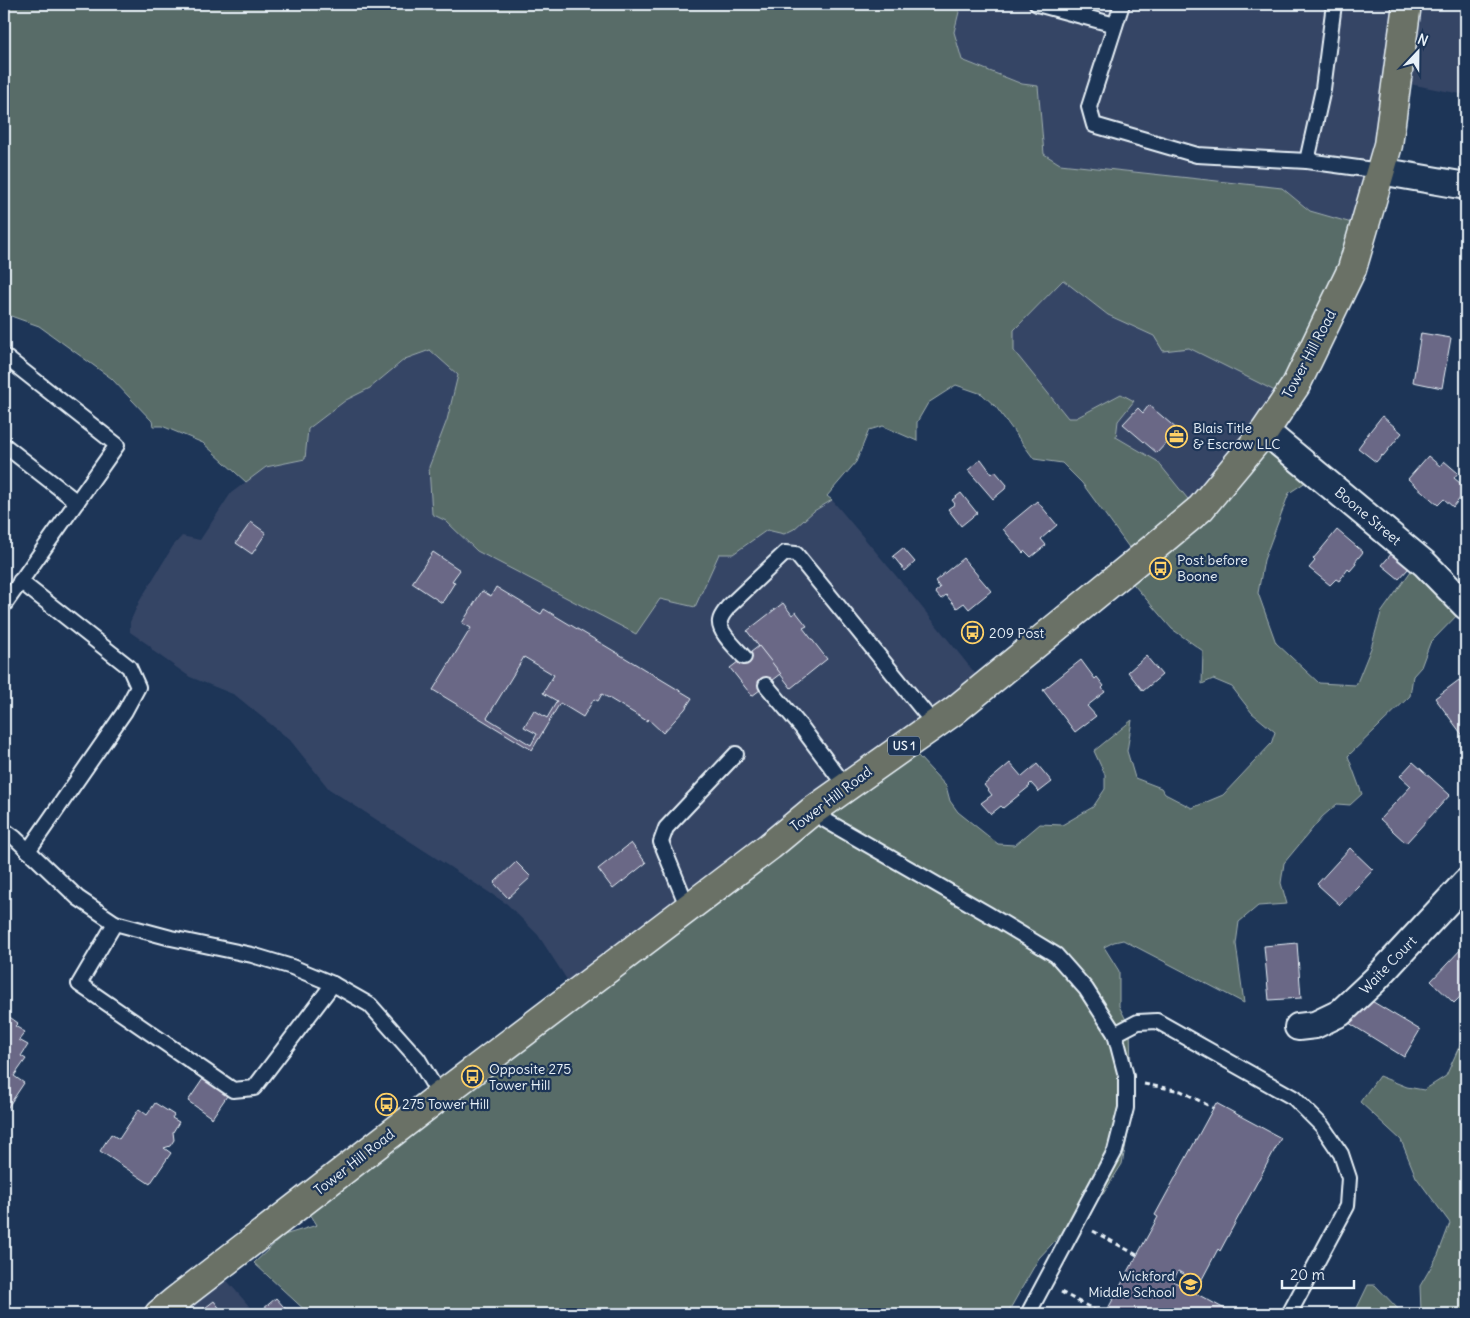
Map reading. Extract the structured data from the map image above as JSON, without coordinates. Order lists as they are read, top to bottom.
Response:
{
  "streets": {
    "main road": ["Tower Hill Road", "US 1"],
    "street": ["Boone Street", "Waite Court"]
  },
  "crossings": [
    ["Tower Hill Road", "Boone Street"]
  ],
  "places": {
    "office": ["Blais Title & Escrow LLC"],
    "bus stop": [
      "Post before Boone",
      "209 Post",
      "Opposite 275 Tower Hill",
      "275 Tower Hill"
    ],
    "school or university": ["Wickford Middle School"]
  },
  "scale_bar": "20 m",
  "north": "top"
}
